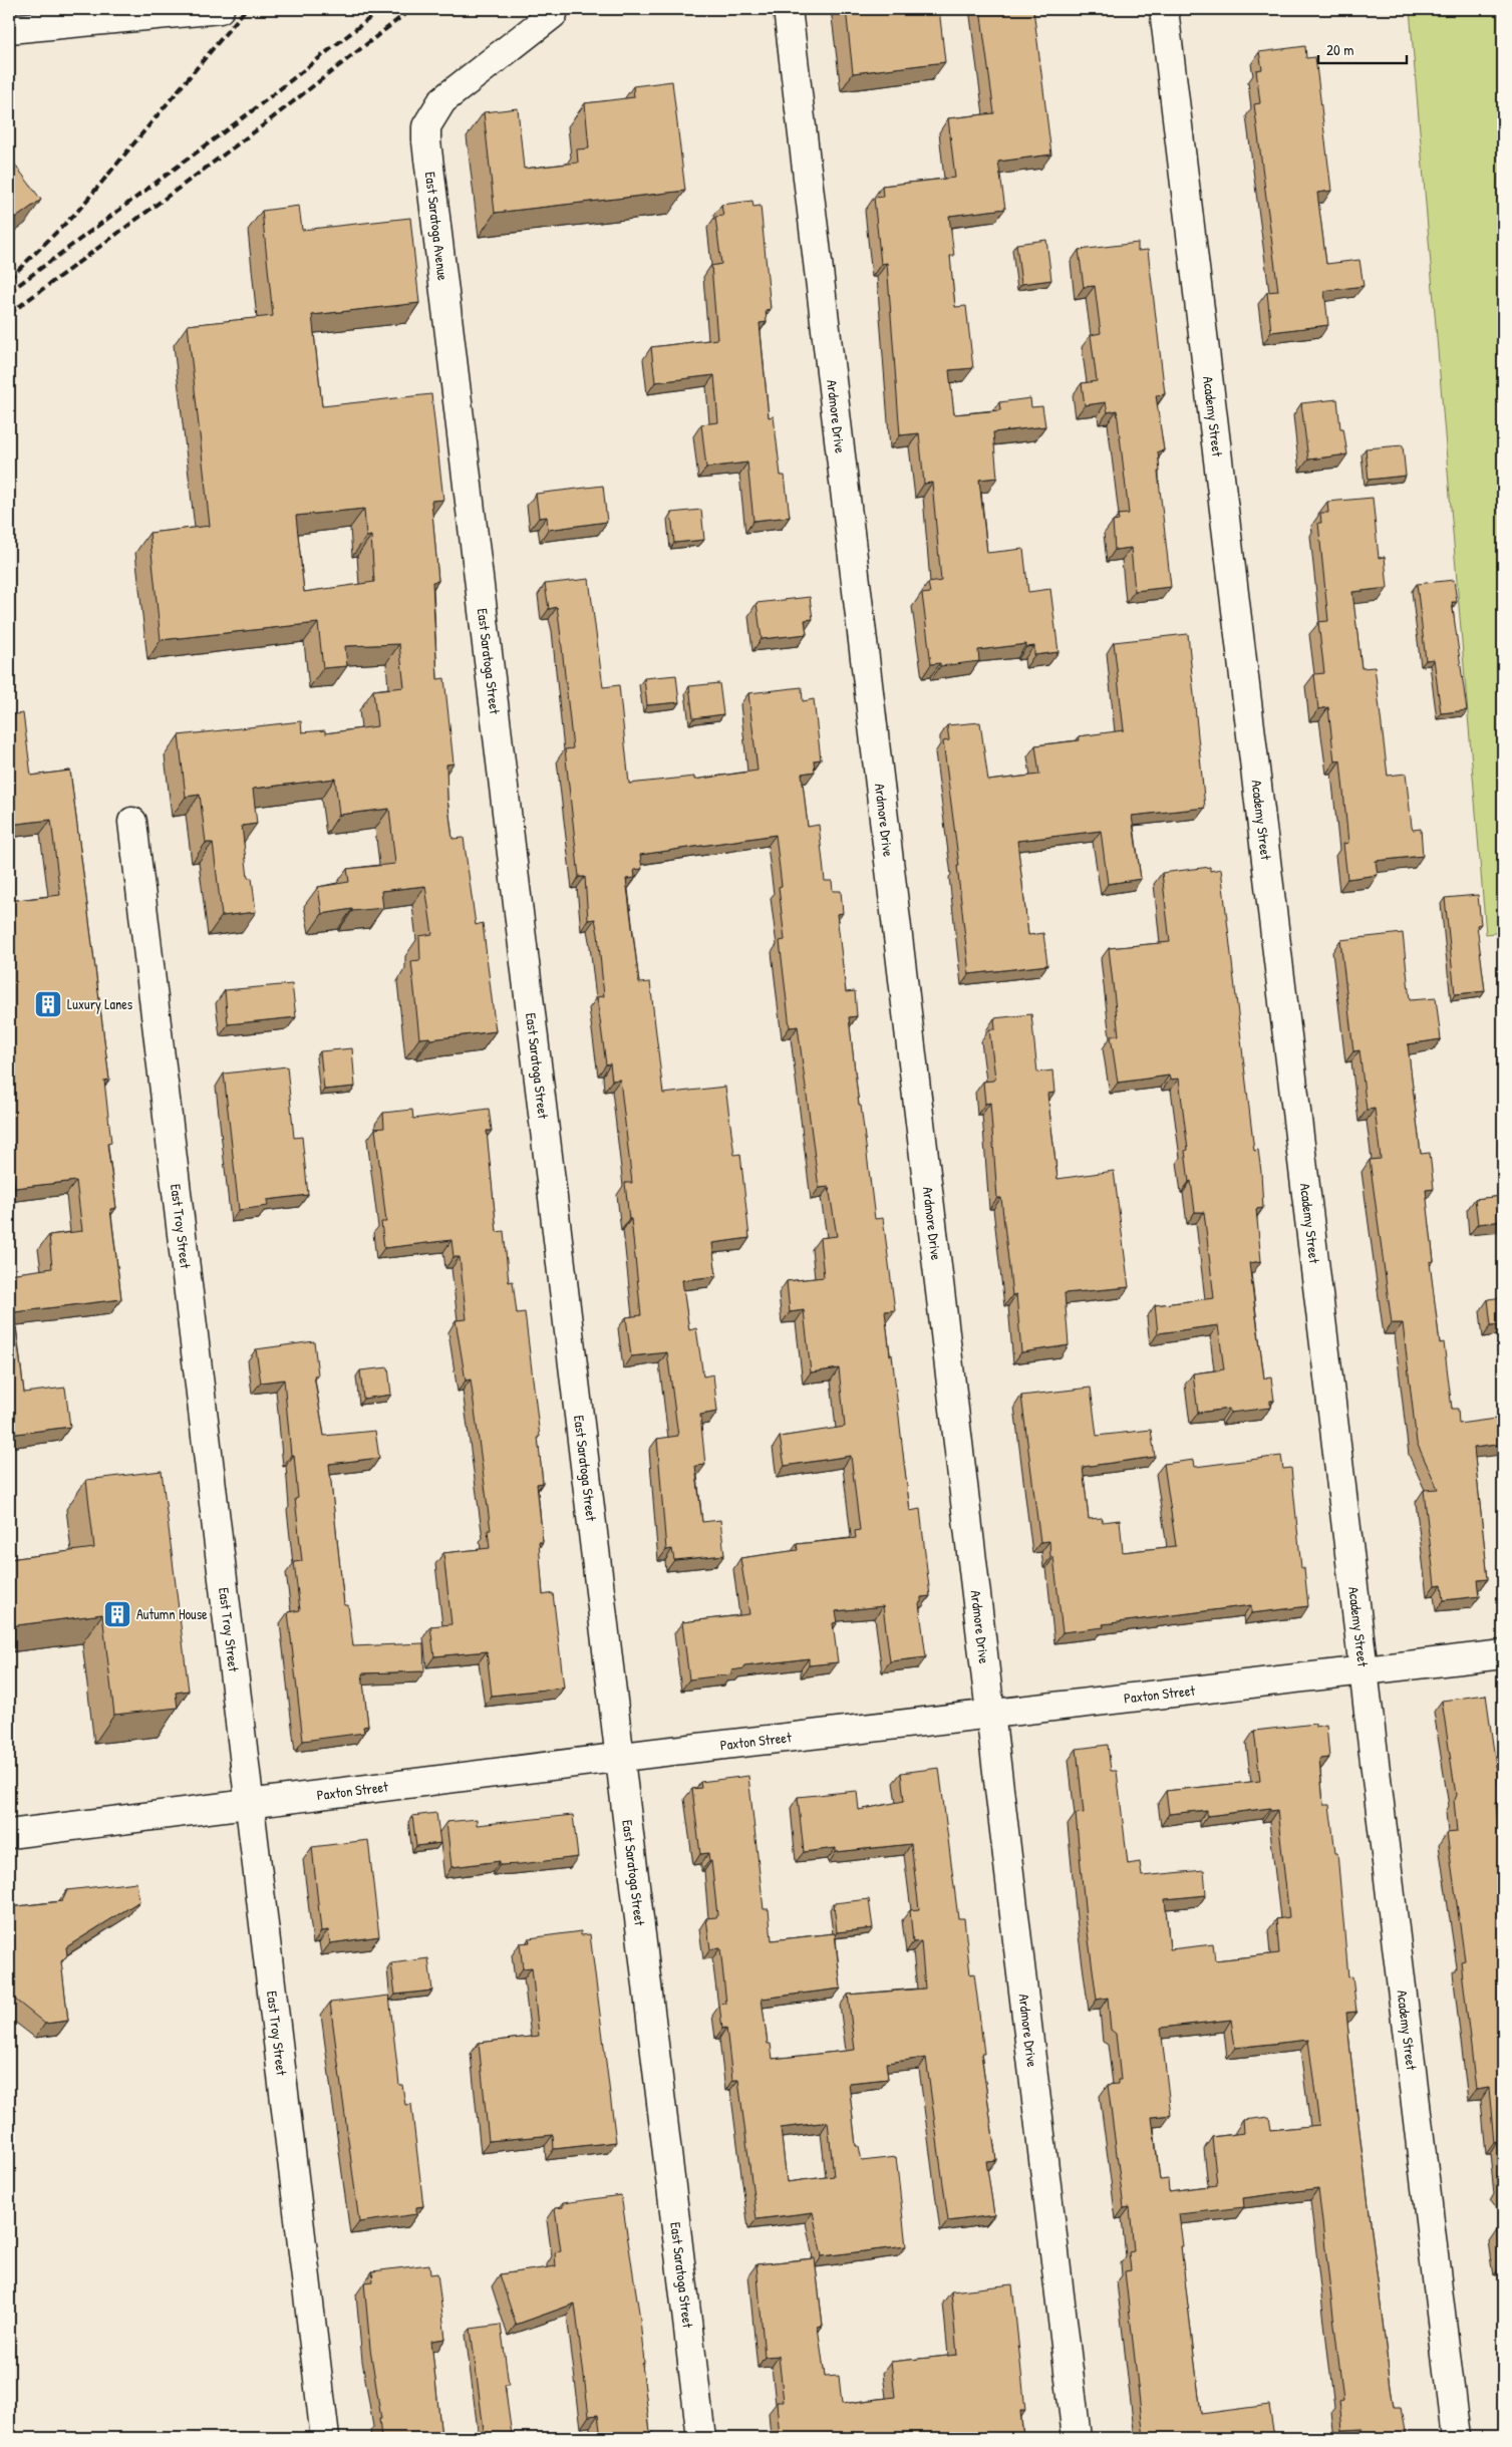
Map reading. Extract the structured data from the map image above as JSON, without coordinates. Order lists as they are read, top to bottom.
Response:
{
  "streets": {
    "street": [
      "East Saratoga Avenue",
      "Ardmore Drive",
      "Academy Street",
      "East Saratoga Street",
      "East Troy Street",
      "Paxton Street"
    ]
  },
  "crossings": [
    ["East Saratoga Avenue", "East Saratoga Street"],
    ["Ardmore Drive", "Paxton Street"],
    ["Academy Street", "Paxton Street"],
    ["East Saratoga Street", "Paxton Street"],
    ["East Troy Street", "Paxton Street"]
  ],
  "places": {
    "building": ["Luxury Lanes", "Autumn House"]
  },
  "scale_bar": "20 m"
}
